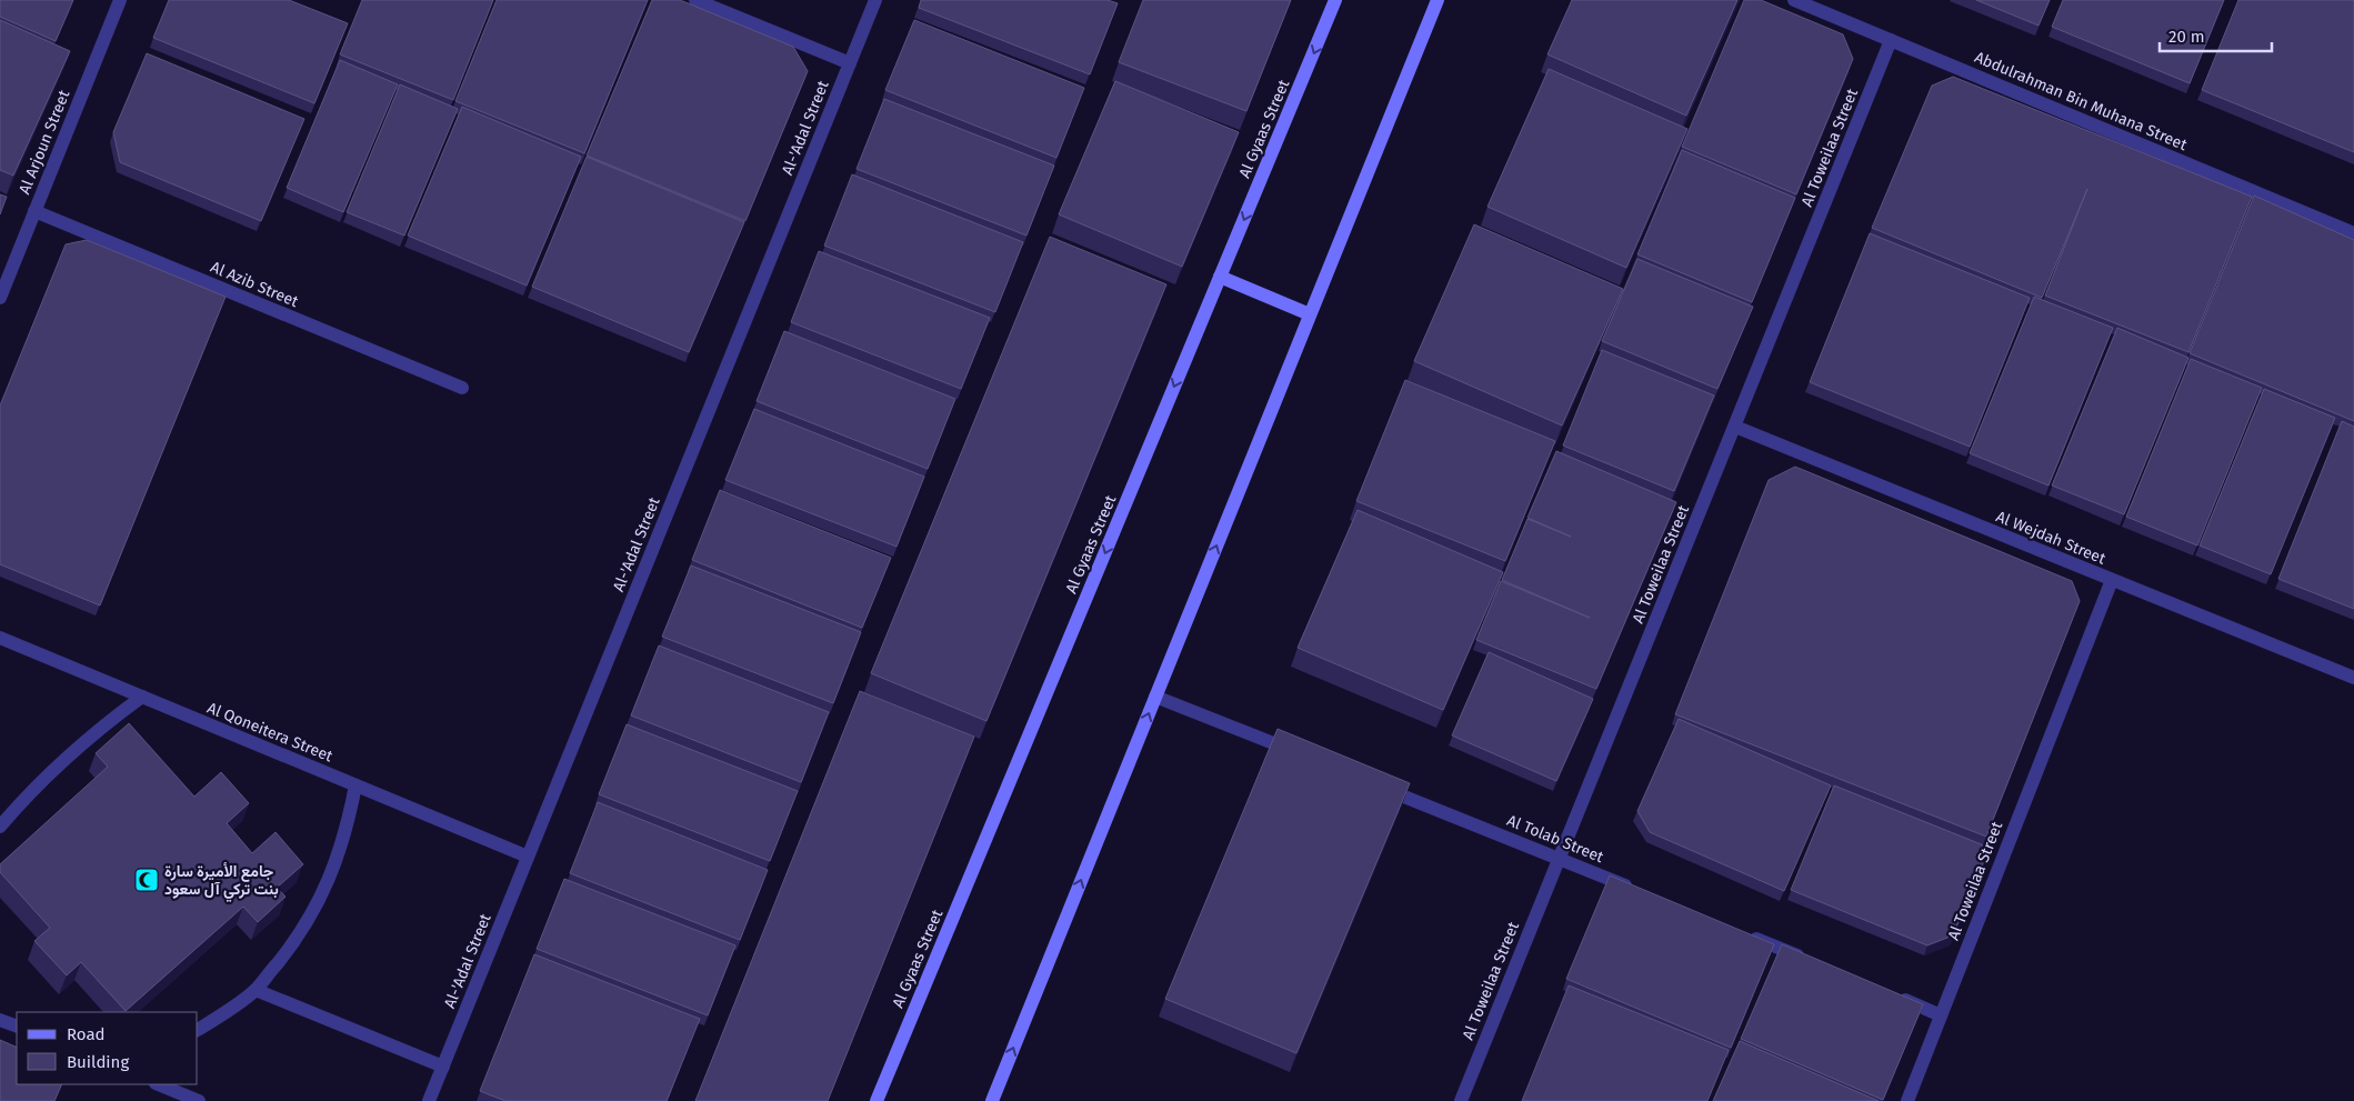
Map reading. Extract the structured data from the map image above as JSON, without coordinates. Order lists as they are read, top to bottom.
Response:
{
  "streets": {
    "street": [
      "Abdulrahman Bin Muhana Street",
      "Al-'Adal Street",
      "Al Gyaas Street",
      "Al Arjoun Street",
      "Al Toweilaa Street",
      "Al Azib Street",
      "Al Wejdah Street",
      "Al Qoneitera Street",
      "Al Tolab Street"
    ]
  },
  "crossings": [
    ["Abdulrahman Bin Muhana Street", "Al Toweilaa Street"],
    ["Al-'Adal Street", "Al Qoneitera Street"],
    ["Al Arjoun Street", "Al Azib Street"],
    ["Al Toweilaa Street", "Al Wejdah Street"],
    ["Al Toweilaa Street", "Al Tolab Street"]
  ],
  "places": {
    "mosque": ["جامع الأميرة سارة بنت تركي آل سعود"]
  },
  "legend": ["Road", "Building"],
  "scale_bar": "20 m"
}
